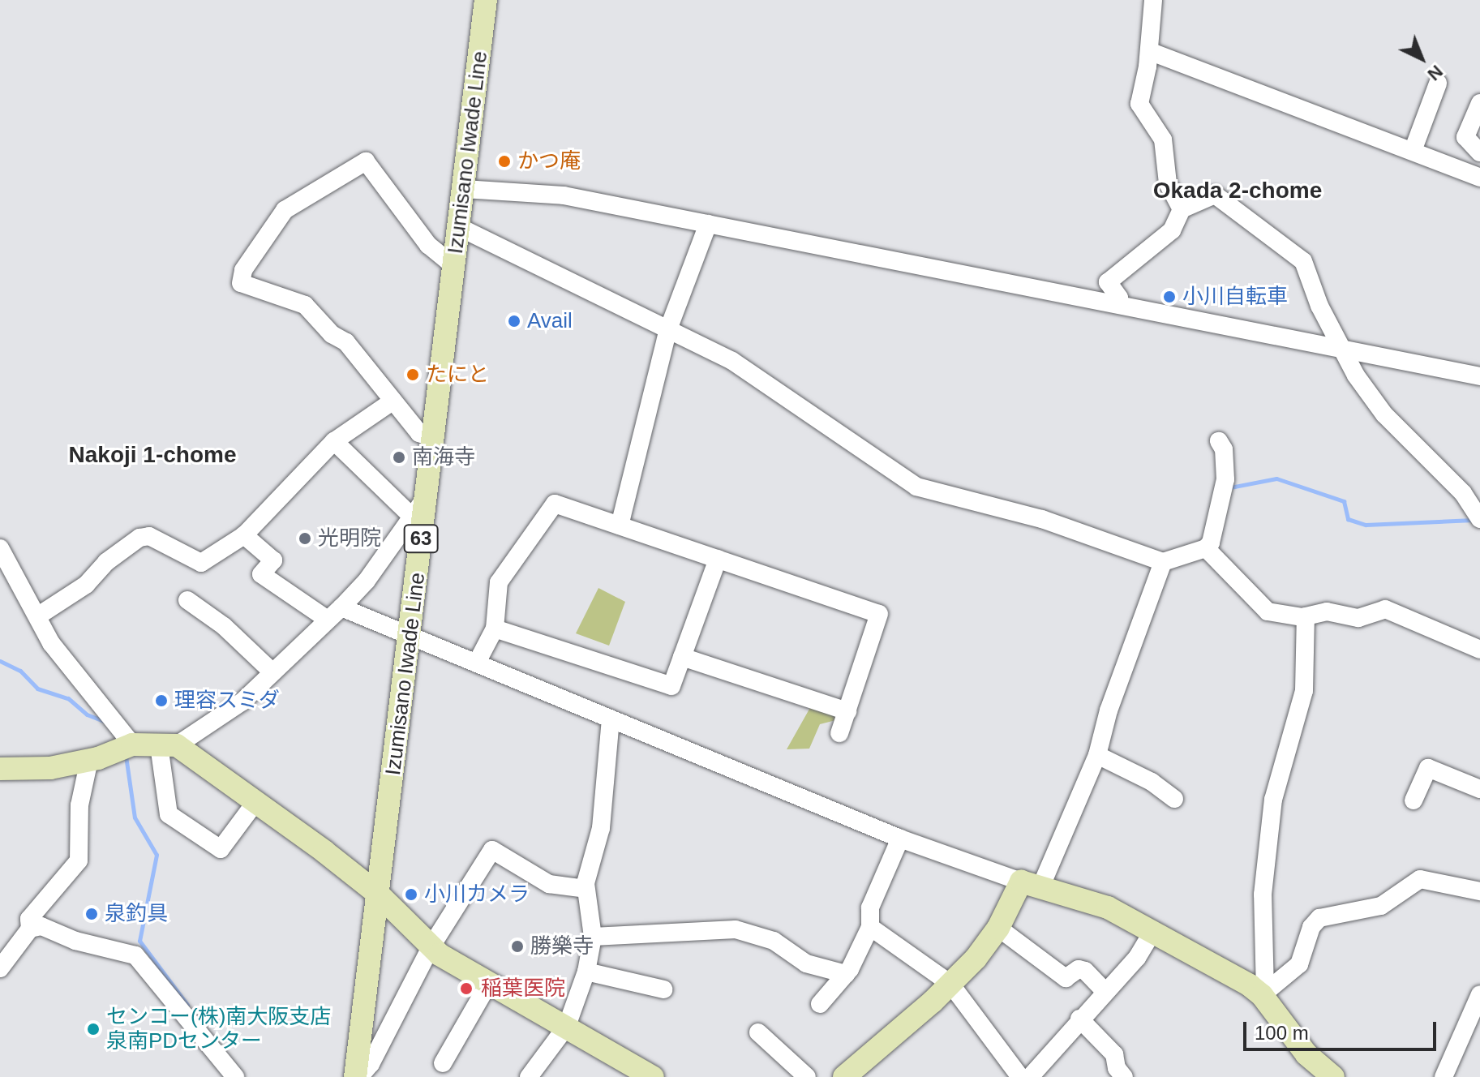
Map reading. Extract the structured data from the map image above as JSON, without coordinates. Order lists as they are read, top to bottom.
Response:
{
  "streets": {
    "main road": ["Izumisano Iwade Line", "63"]
  },
  "districts": ["Okada 2-chome", "Nakoji 1-chome"],
  "places": [
    "かつ庵",
    "小川自転車",
    "Avail",
    "たにと",
    "南海寺",
    "光明院",
    "理容スミダ",
    "小川カメラ",
    "泉釣具",
    "勝樂寺",
    "稲葉医院",
    "センコー(株)南大阪支店 泉南PDセンター"
  ],
  "scale_bar": "100 m",
  "north": "bottom right"
}
